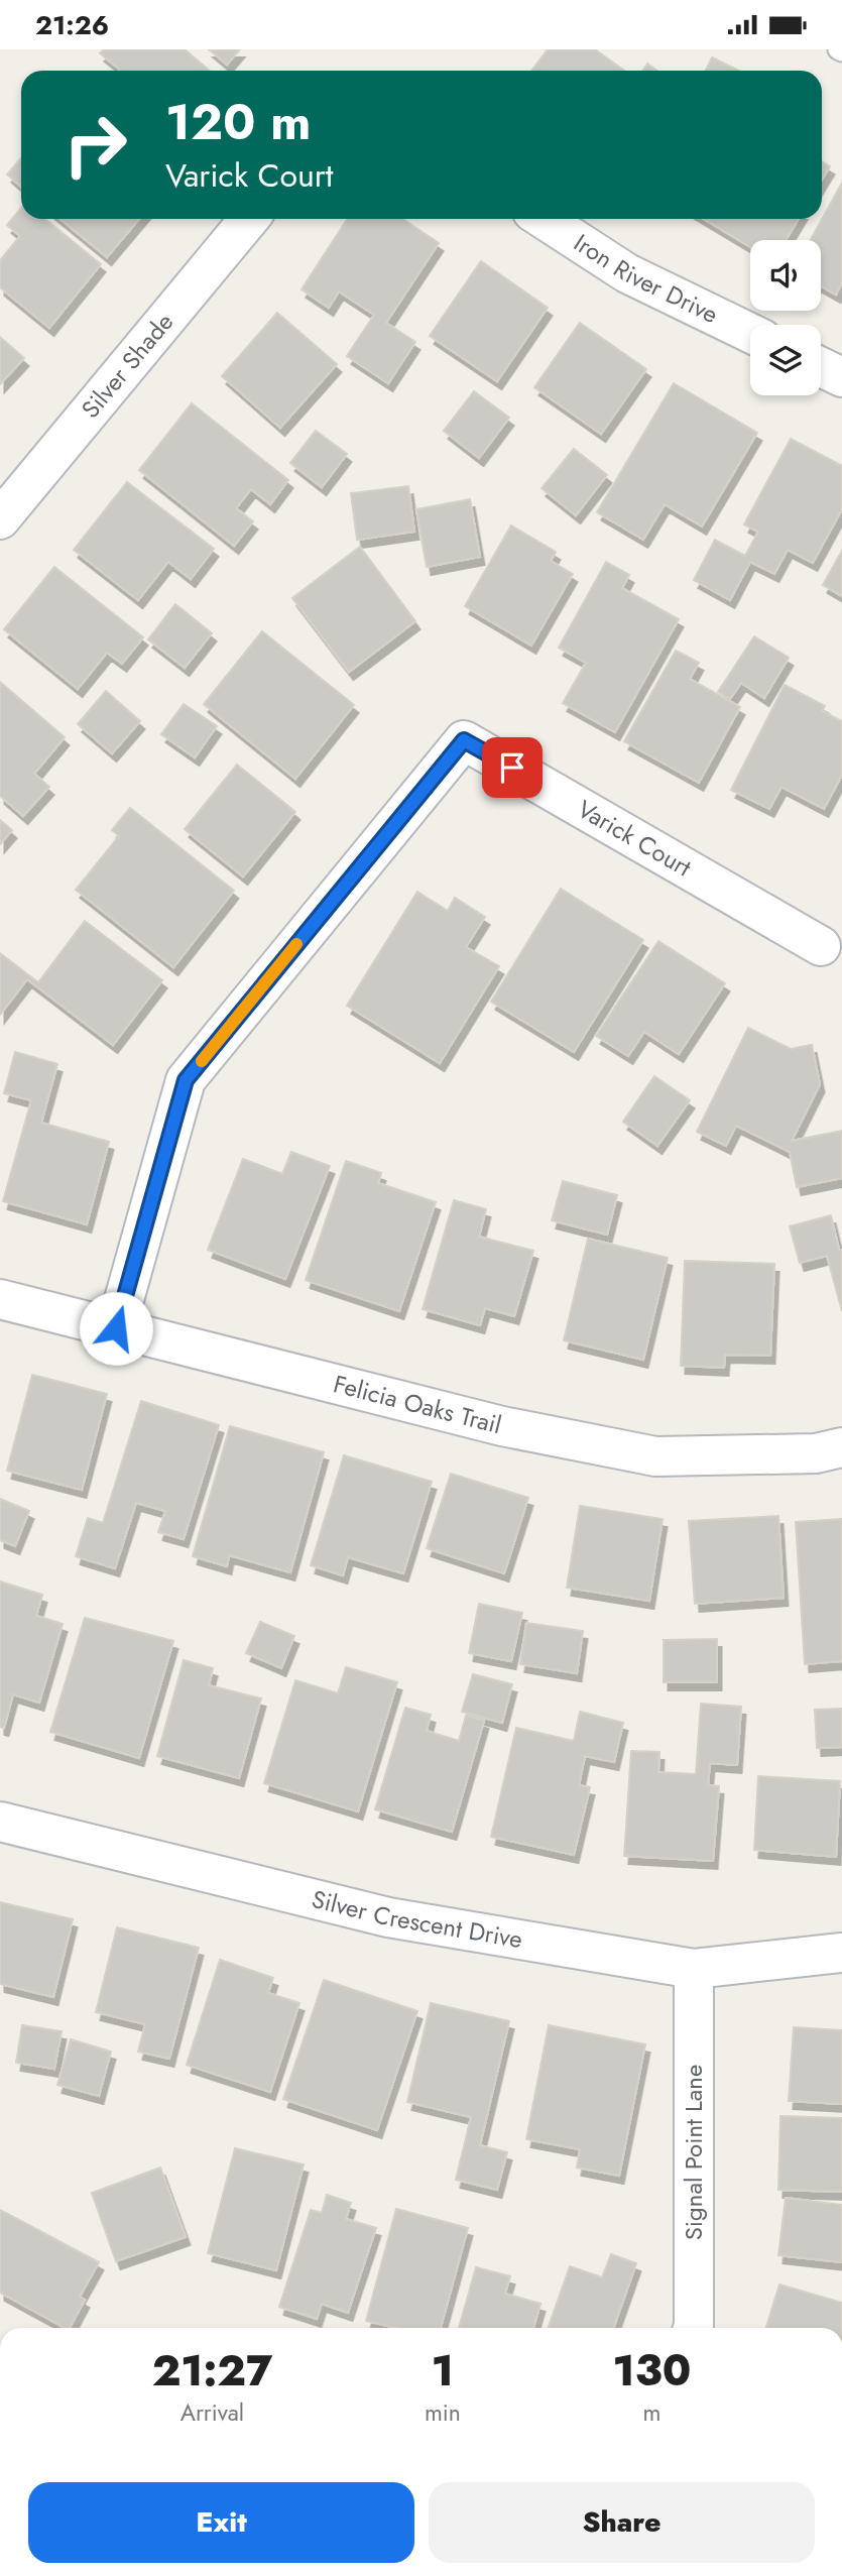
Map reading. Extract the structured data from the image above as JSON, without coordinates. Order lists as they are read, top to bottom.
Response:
{
  "streets": {
    "street": [
      "Iron River Drive",
      "Silver Shade",
      "Varick Court",
      "Felicia Oaks Trail",
      "Silver Crescent Drive",
      "Signal Point Lane"
    ]
  },
  "crossings": [
    ["Varick Court", "Felicia Oaks Trail"],
    ["Silver Crescent Drive", "Signal Point Lane"]
  ],
  "page": {
    "status": "21:26",
    "turn": ["120 m", "Varick Court"],
    "eta": [
      "21:27",
      "Arrival",
      "1",
      "min",
      "130",
      "m"
    ],
    "buttons": ["Exit", "Share"]
  }
}
